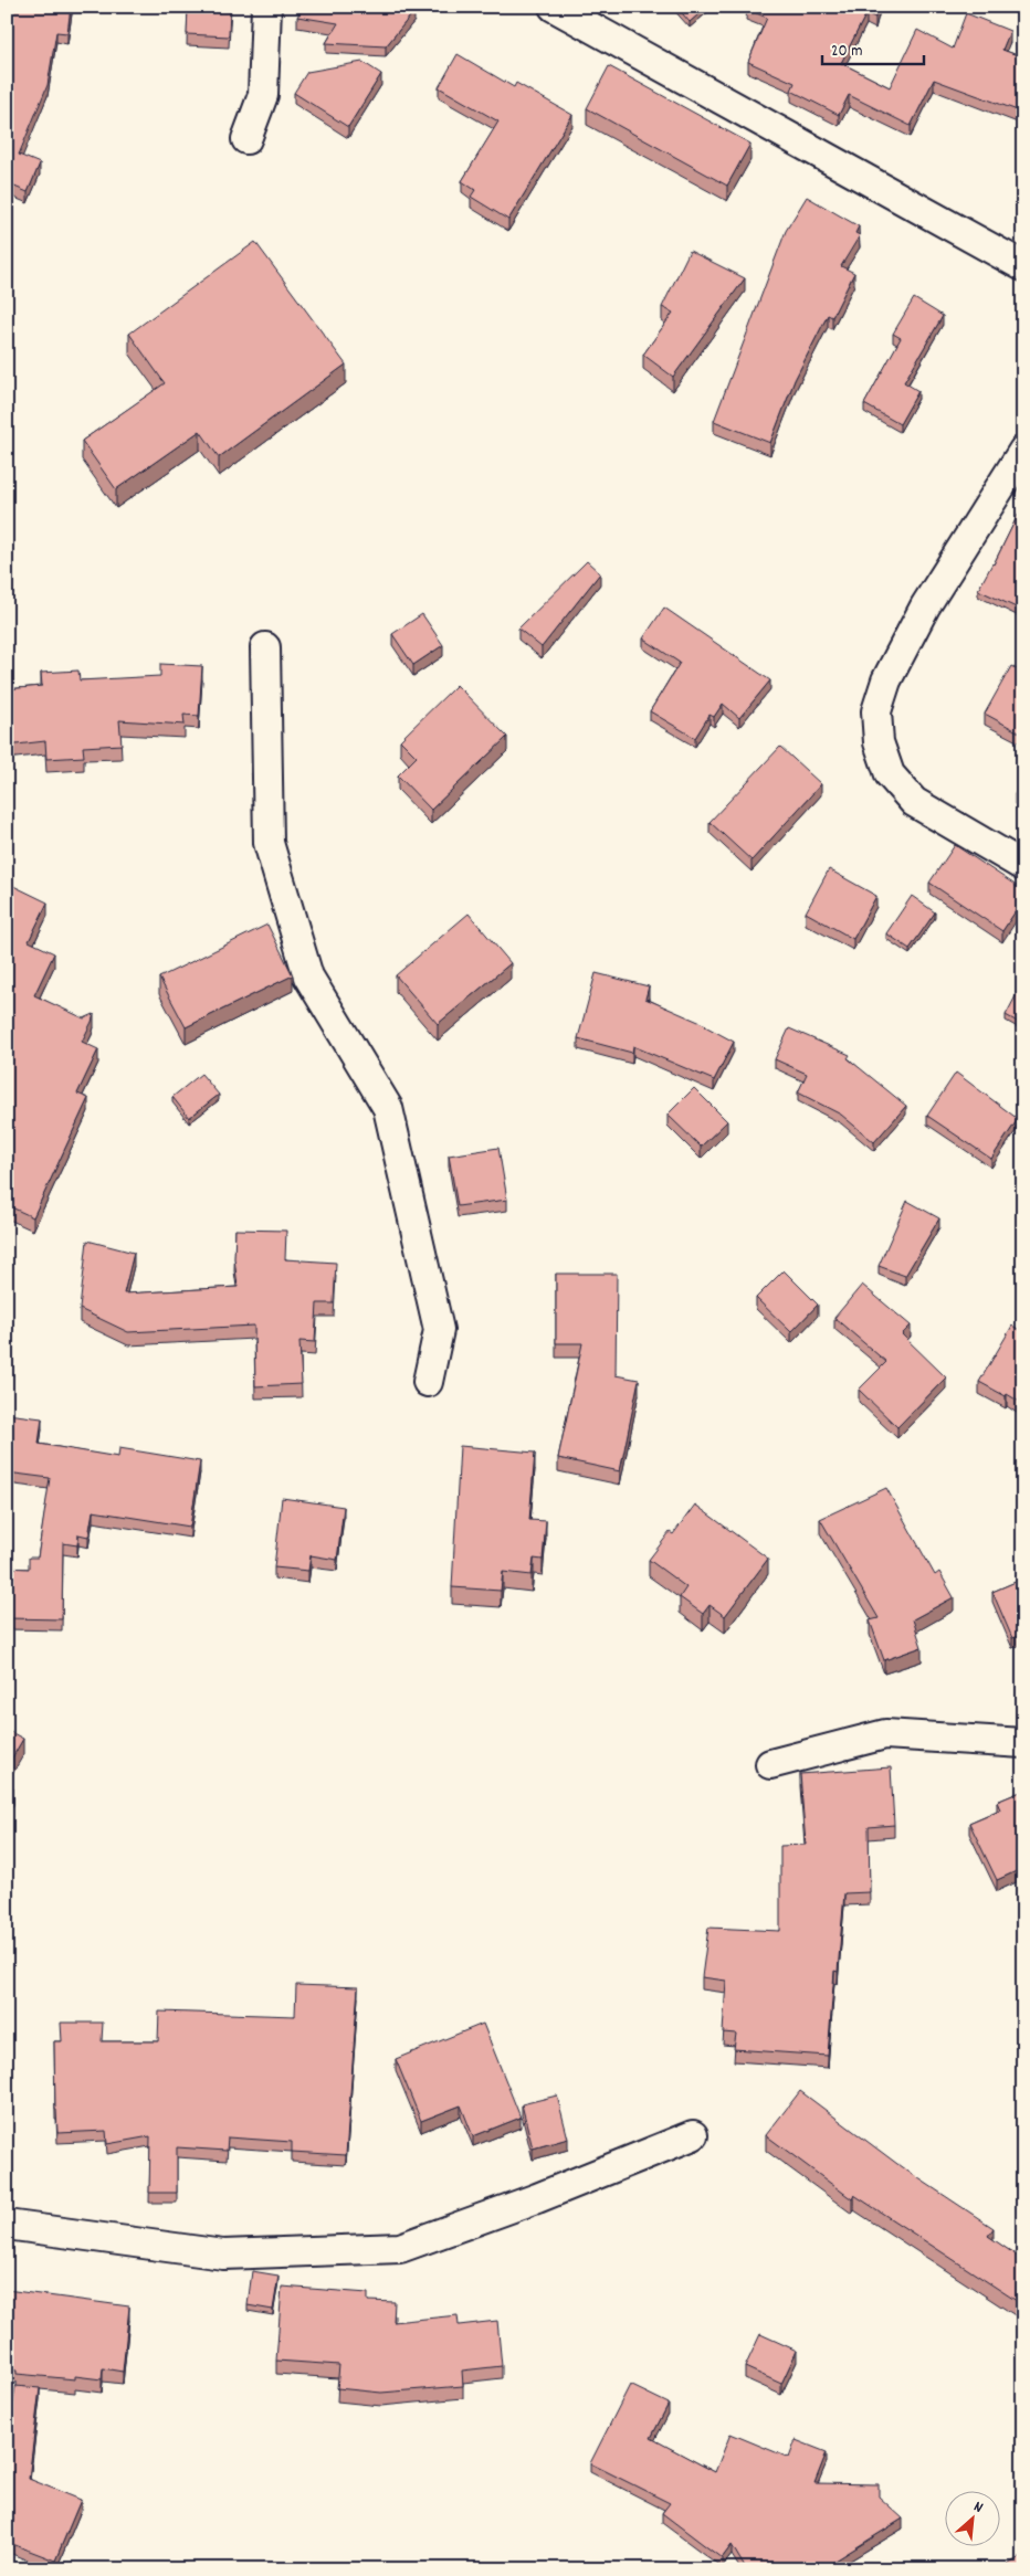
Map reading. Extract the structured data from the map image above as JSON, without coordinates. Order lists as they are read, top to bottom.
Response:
{
  "scale_bar": "20 m",
  "north": "top right"
}
